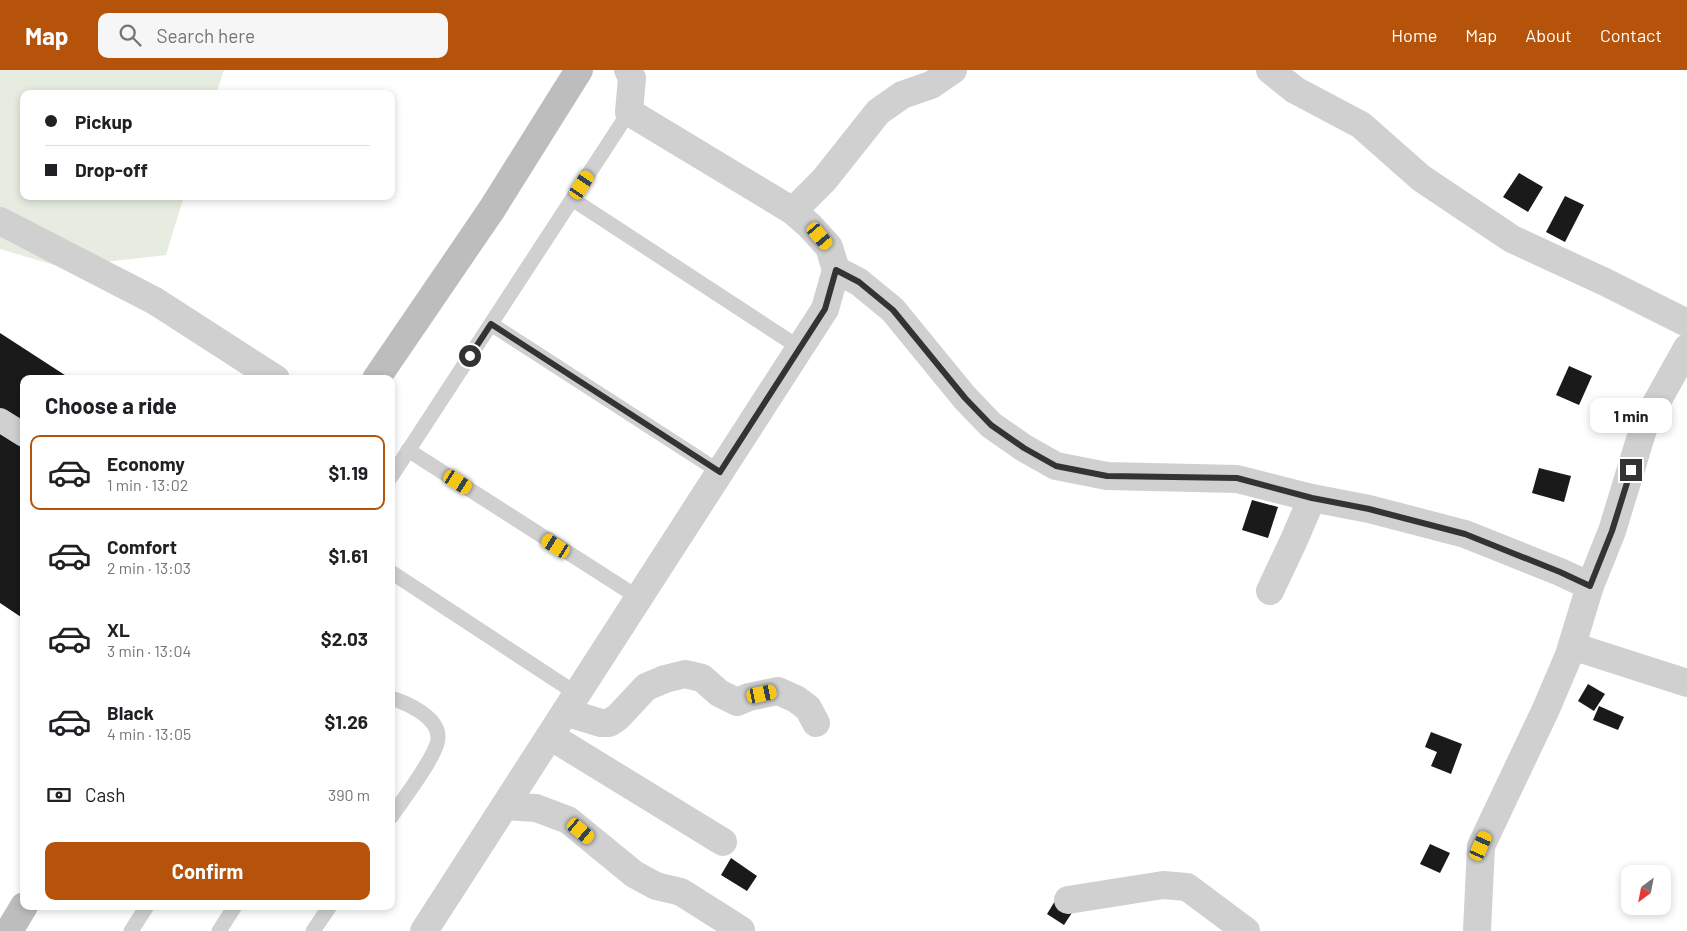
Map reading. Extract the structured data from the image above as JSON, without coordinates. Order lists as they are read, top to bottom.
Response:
{
  "north": "bottom left",
  "page": {
    "header": "Map",
    "search": "Search here",
    "nav": [
      "Home",
      "Map",
      "About",
      "Contact"
    ],
    "banner": ["Pickup", "Drop-off"],
    "heading": "Choose a ride",
    "bubble": "1 min",
    "list": [
      {
        "name": "Economy",
        "note": "1 min · 13:02",
        "value": "$1.19"
      },
      {
        "name": "Comfort",
        "note": "2 min · 13:03",
        "value": "$1.61"
      },
      {
        "name": "XL",
        "note": "3 min · 13:04",
        "value": "$2.03"
      },
      {
        "name": "Black",
        "note": "4 min · 13:05",
        "value": "$1.26"
      }
    ],
    "pay": ["Cash", "390 m"],
    "buttons": "Confirm"
  }
}
